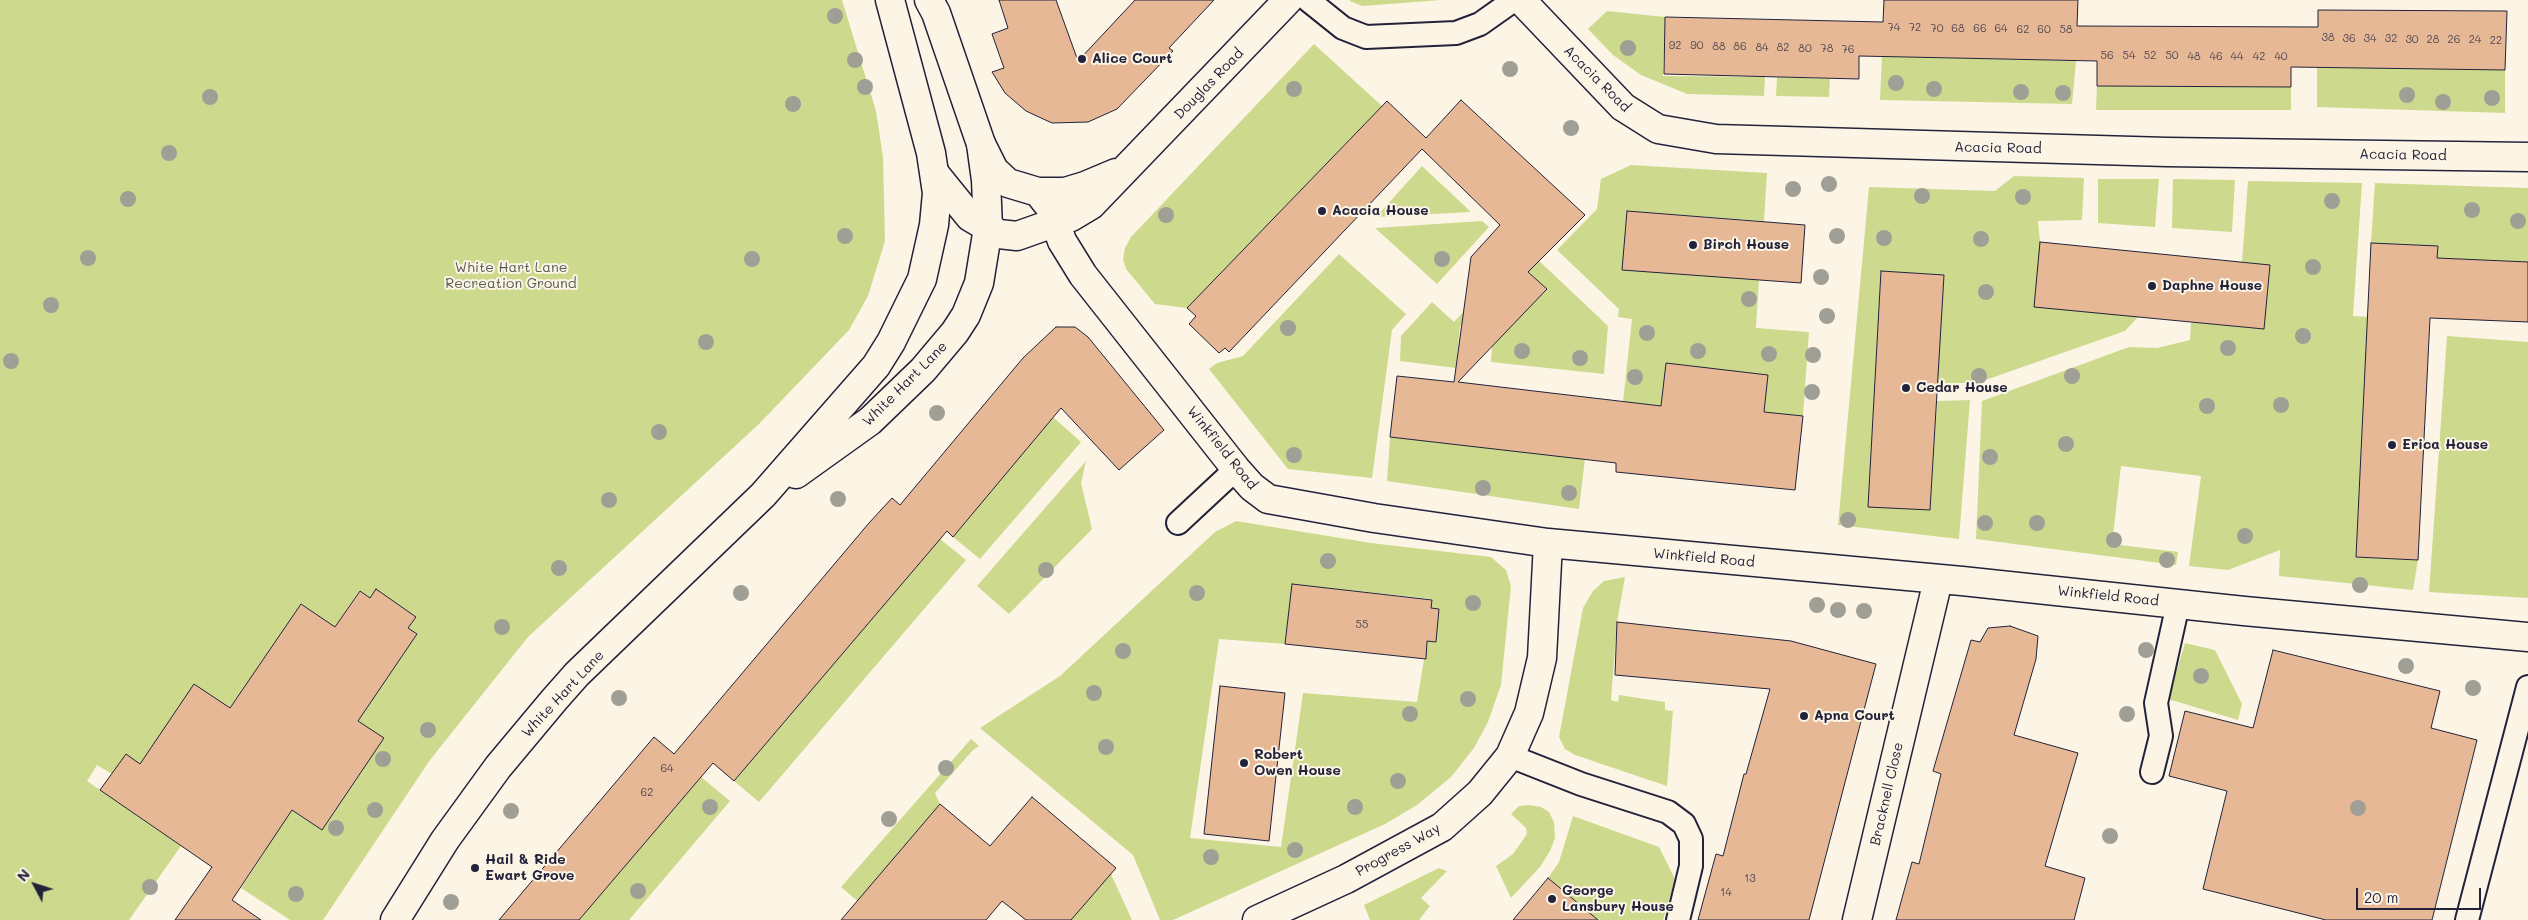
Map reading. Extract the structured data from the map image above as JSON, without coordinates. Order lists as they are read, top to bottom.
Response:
{
  "streets": {
    "street": [
      "Acacia Road",
      "Douglas Road",
      "White Hart Lane",
      "Winkfield Road",
      "Bracknell Close",
      "Progress Way"
    ]
  },
  "crossings": [
    ["Douglas Road", "White Hart Lane"],
    ["Douglas Road", "Winkfield Road"],
    ["Winkfield Road", "Bracknell Close"],
    ["Winkfield Road", "Progress Way"]
  ],
  "parks": ["White Hart Lane Recreation Ground"],
  "places": [
    "Alice Court",
    "Acacia House",
    "Birch House",
    "Daphne House",
    "Cedar House",
    "Erica House",
    "Apna Court",
    "Robert Owen House",
    "Hail & Ride Ewart Grove",
    "George Lansbury House"
  ],
  "house_numbers": [
    "74",
    "72",
    "70",
    "68",
    "66",
    "64",
    "62",
    "60",
    "58",
    "38",
    "36",
    "34",
    "32",
    "30",
    "28",
    "26",
    "24",
    "22",
    "92",
    "90",
    "88",
    "86",
    "84",
    "82",
    "80",
    "78",
    "76",
    "56",
    "54",
    "52",
    "50",
    "48",
    "46",
    "44",
    "42",
    "40",
    "55",
    "64",
    "62",
    "13",
    "14"
  ],
  "scale_bar": "20 m",
  "north": "top left"
}
